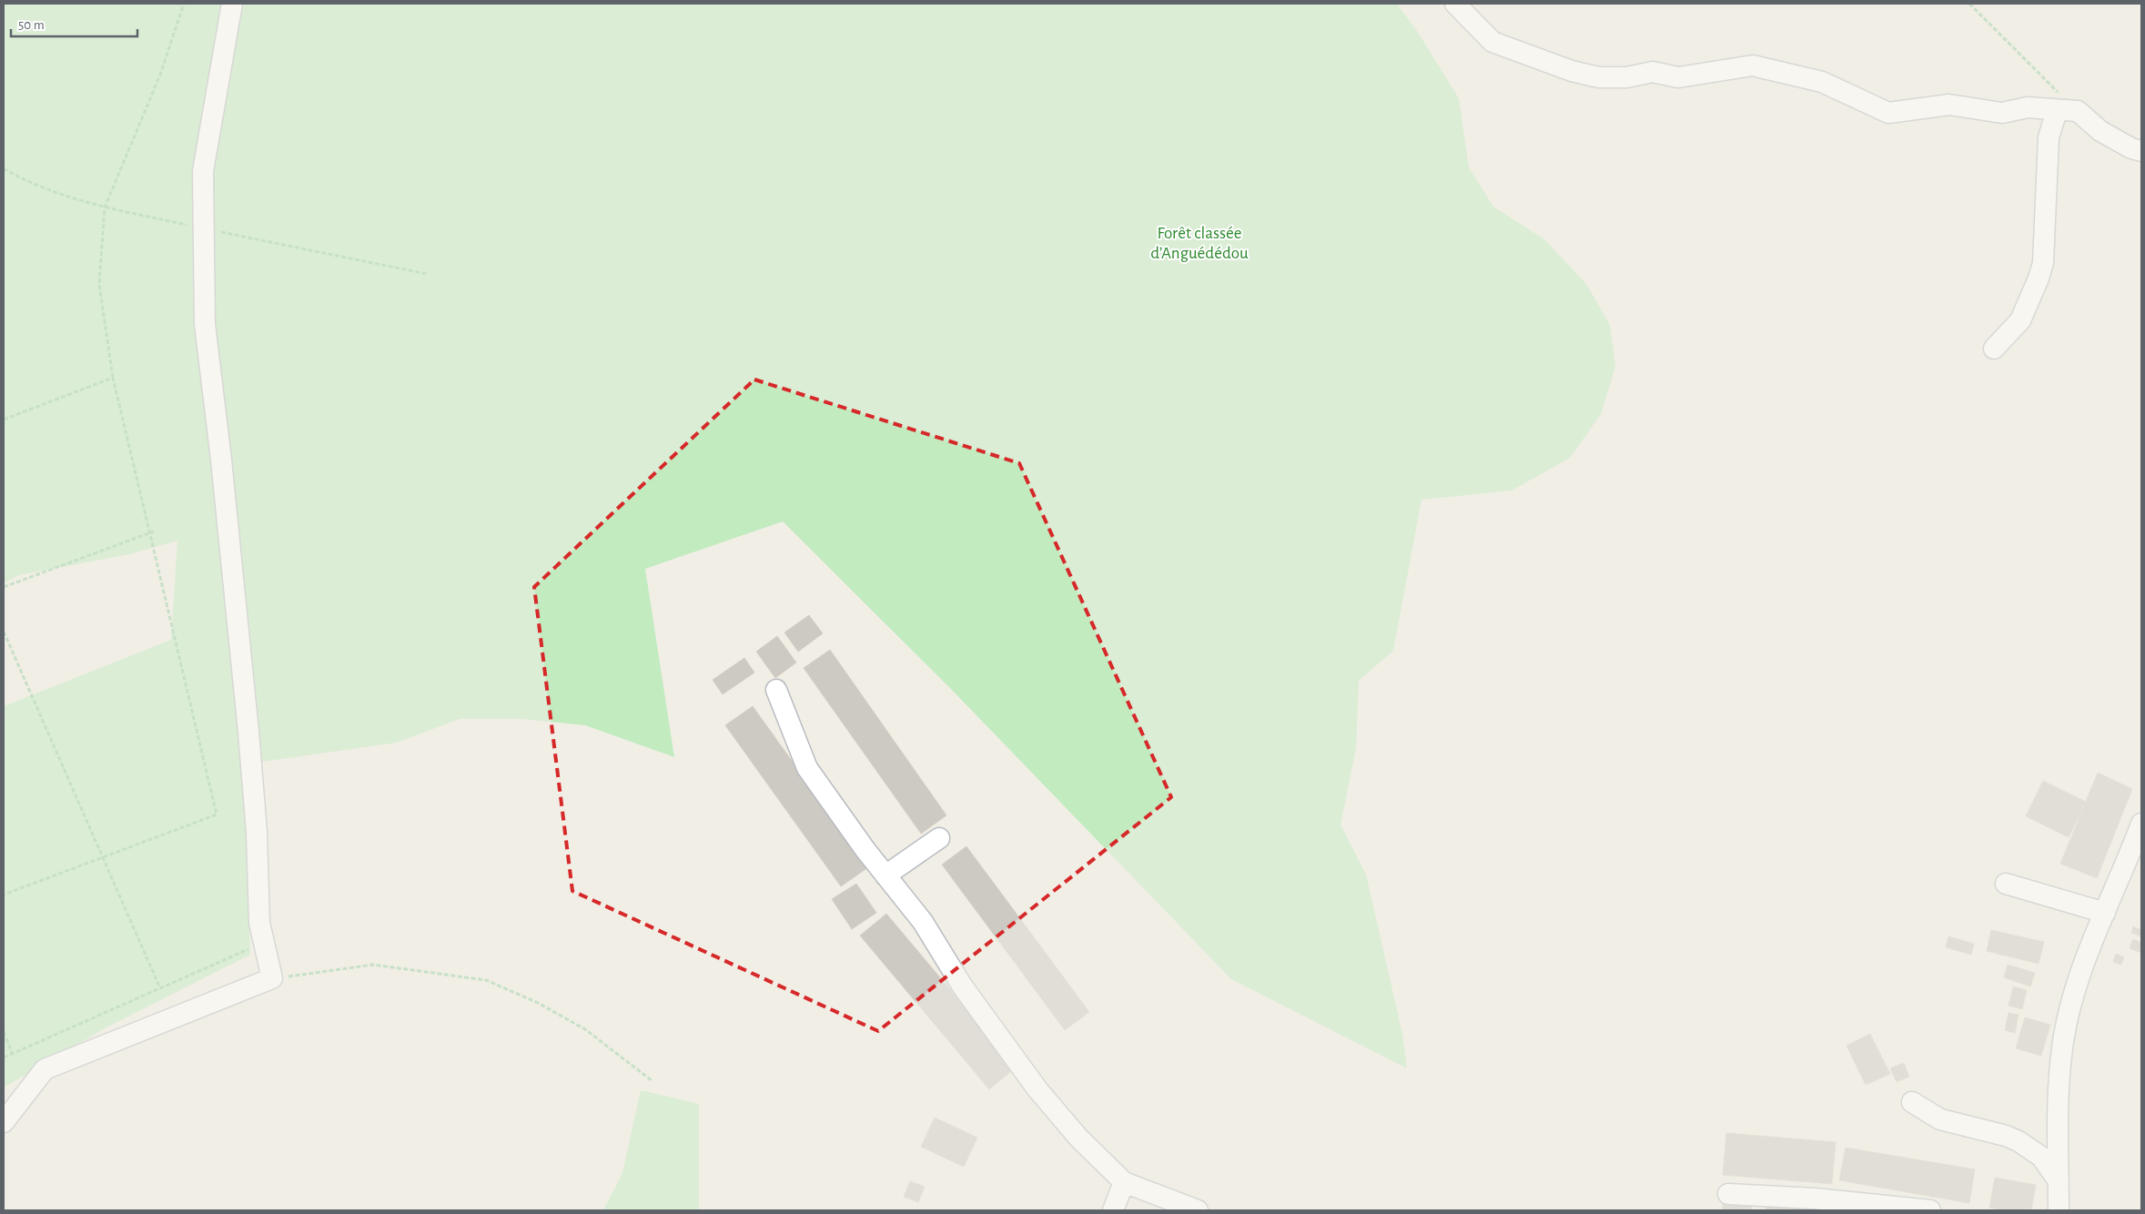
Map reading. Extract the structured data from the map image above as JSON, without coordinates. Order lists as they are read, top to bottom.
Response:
{
  "parks": ["Forêt classée d’Anguédédou"],
  "scale_bar": "50 m"
}
